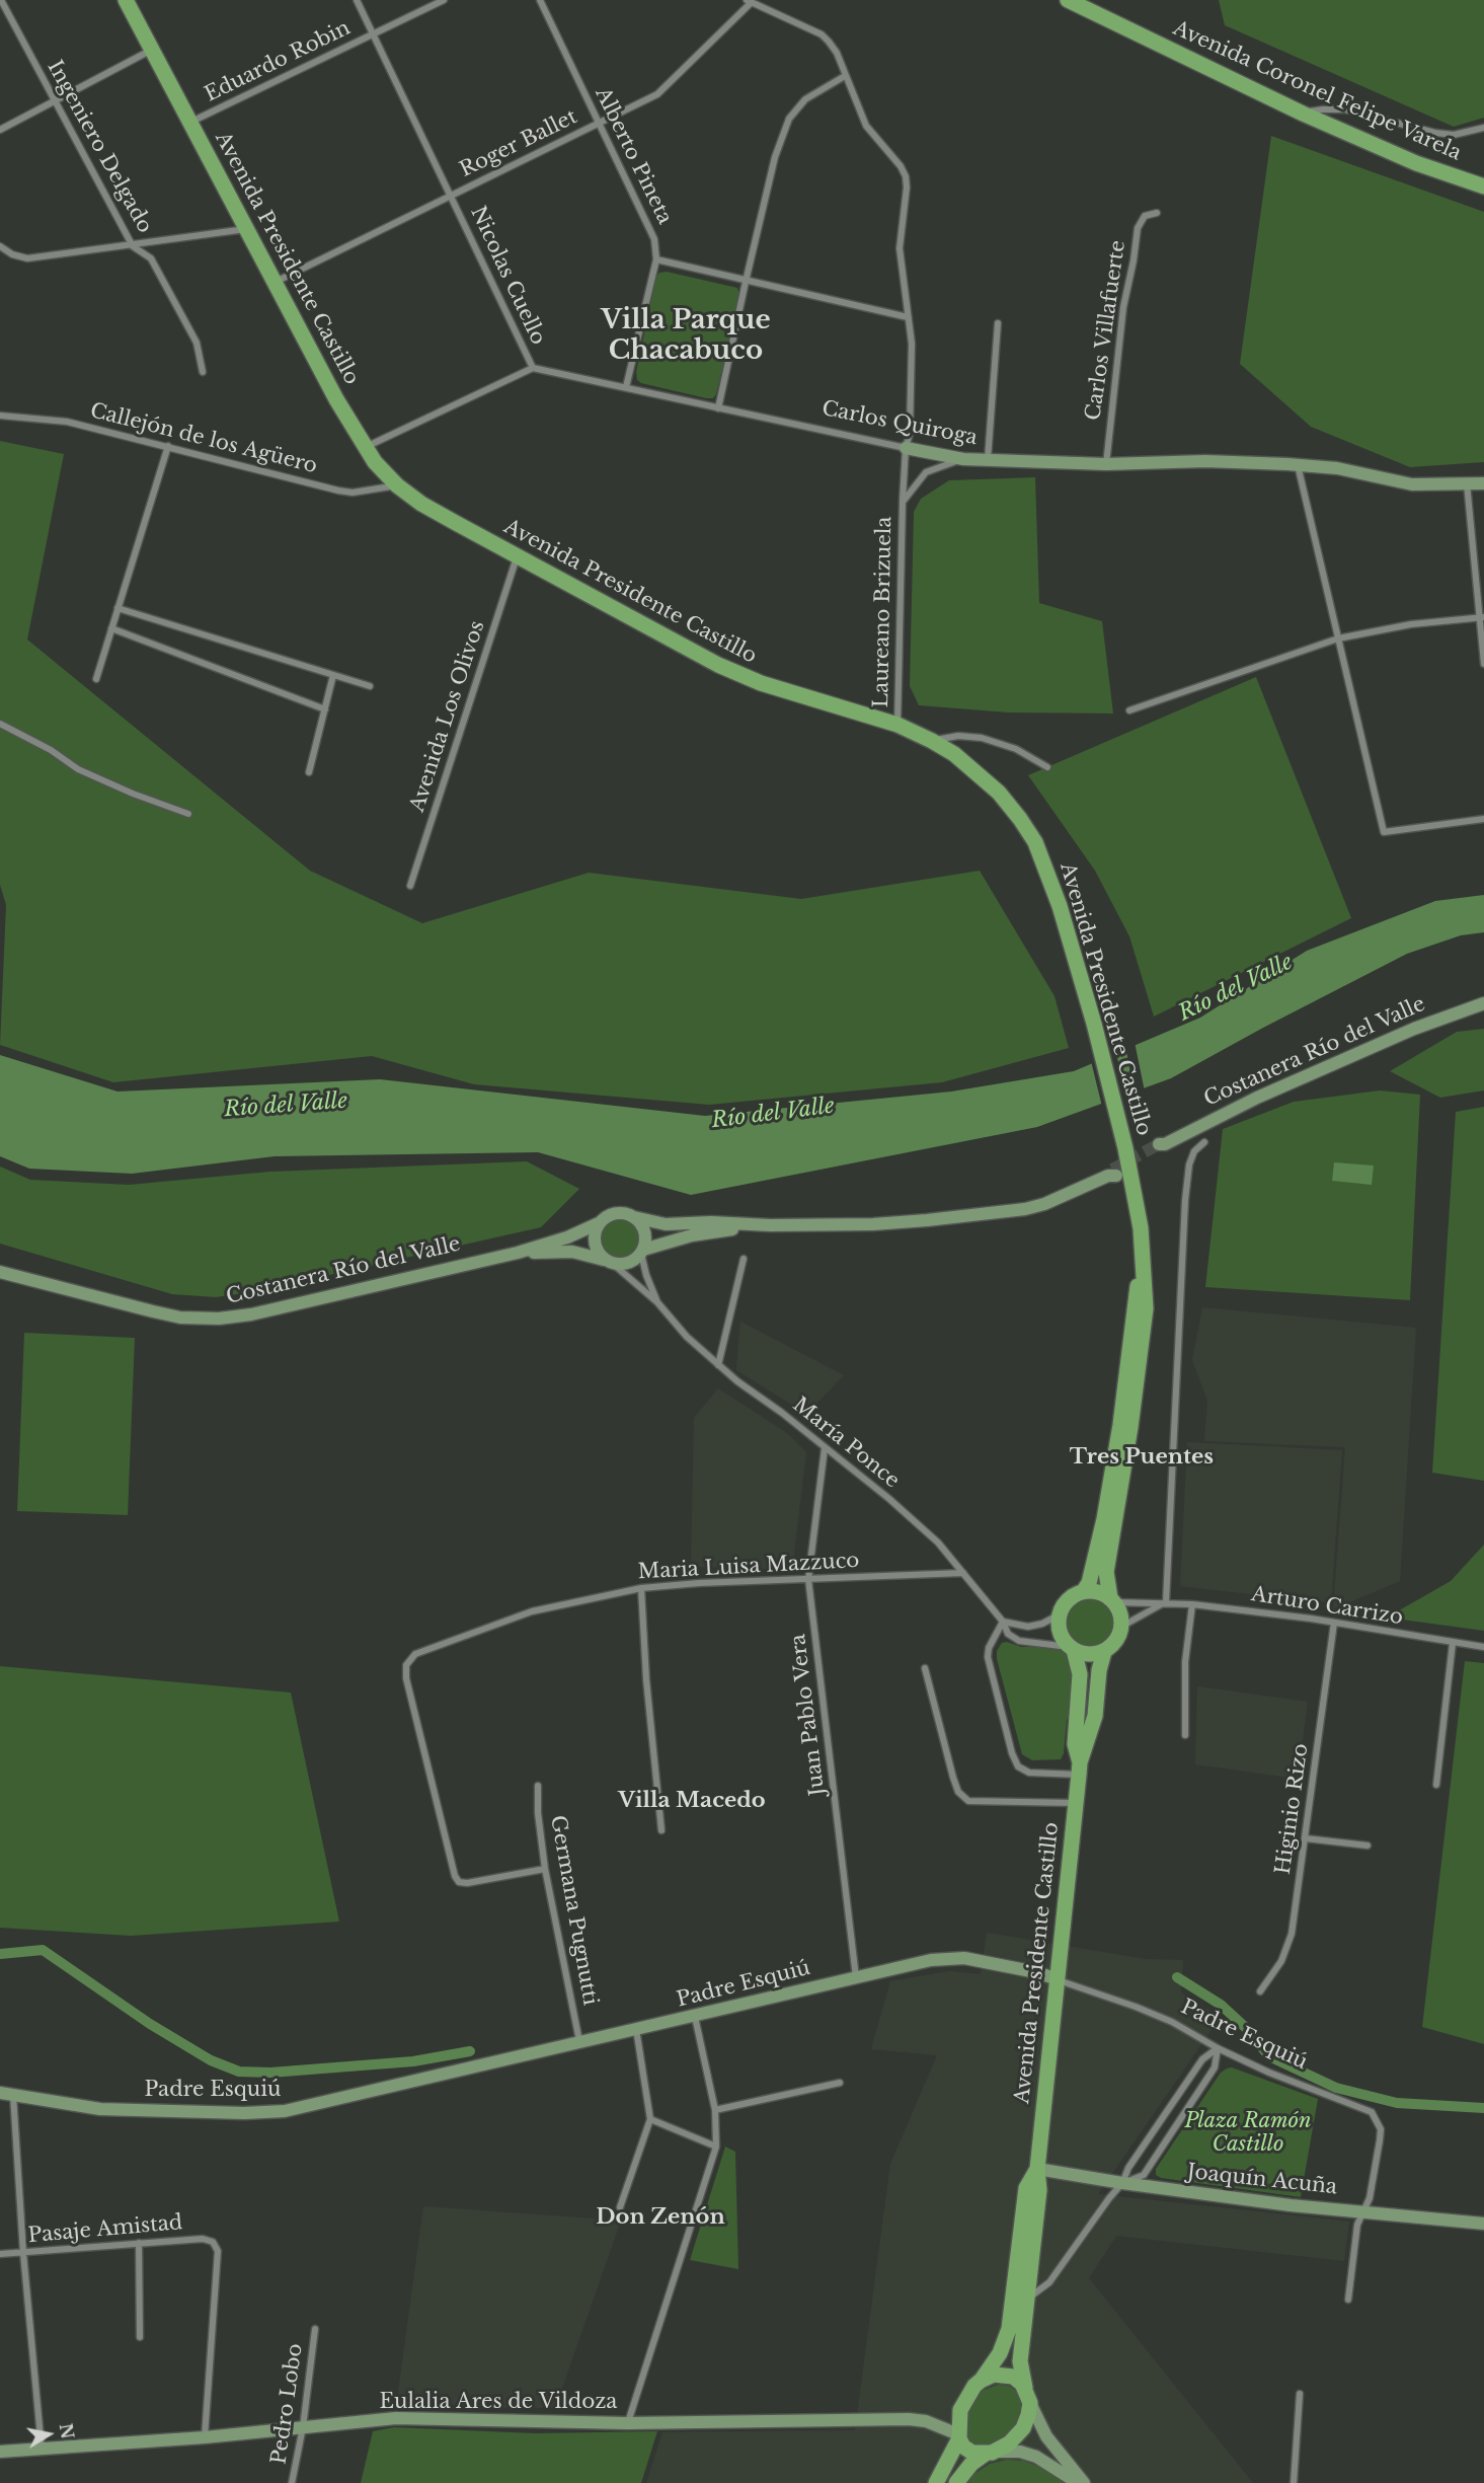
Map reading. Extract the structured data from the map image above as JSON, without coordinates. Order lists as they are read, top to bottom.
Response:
{
  "streets": {
    "main road": ["Avenida Coronel Felipe Varela", "Avenida Presidente Castillo"],
    "street": [
      "Eduardo Robin",
      "Roger Ballet",
      "Ingeniero Delgado",
      "Alberto Pineta",
      "Nicolas Cuello",
      "Carlos Villafuerte",
      "Carlos Quiroga",
      "Callejón de los Agüero",
      "Laureano Brizuela",
      "Avenida Los Olivos",
      "Costanera Río del Valle",
      "María Ponce",
      "Maria Luisa Mazzuco",
      "Arturo Carrizo",
      "Juan Pablo Vera",
      "Higinio Rizo",
      "Germana Pugnutti",
      "Padre Esquiú",
      "Joaquín Acuña",
      "Pasaje Amistad",
      "Eulalia Ares de Vildoza",
      "Pedro Lobo"
    ]
  },
  "crossings": [
    ["Eduardo Robin", "Avenida Presidente Castillo"],
    ["Eduardo Robin", "Nicolas Cuello"],
    ["Roger Ballet", "Alberto Pineta"],
    ["Roger Ballet", "Avenida Presidente Castillo"],
    ["Roger Ballet", "Nicolas Cuello"],
    ["Roger Ballet", "Laureano Brizuela"],
    ["Avenida Presidente Castillo", "Callejón de los Agüero"],
    ["Avenida Presidente Castillo", "Laureano Brizuela"],
    ["Avenida Presidente Castillo", "Avenida Los Olivos"],
    ["Avenida Presidente Castillo", "María Ponce"],
    ["Avenida Presidente Castillo", "Arturo Carrizo"],
    ["Avenida Presidente Castillo", "Padre Esquiú"],
    ["Avenida Presidente Castillo", "Joaquín Acuña"],
    ["Avenida Presidente Castillo", "Eulalia Ares de Vildoza"],
    ["Nicolas Cuello", "Carlos Quiroga"],
    ["Carlos Villafuerte", "Carlos Quiroga"],
    ["Carlos Quiroga", "Laureano Brizuela"],
    ["Costanera Río del Valle", "María Ponce"],
    ["María Ponce", "Maria Luisa Mazzuco"],
    ["María Ponce", "Arturo Carrizo"],
    ["María Ponce", "Juan Pablo Vera"],
    ["Maria Luisa Mazzuco", "Juan Pablo Vera"],
    ["Maria Luisa Mazzuco", "Germana Pugnutti"],
    ["Arturo Carrizo", "Higinio Rizo"],
    ["Juan Pablo Vera", "Padre Esquiú"],
    ["Germana Pugnutti", "Padre Esquiú"],
    ["Padre Esquiú", "Joaquín Acuña"],
    ["Pasaje Amistad", "Eulalia Ares de Vildoza"],
    ["Eulalia Ares de Vildoza", "Pedro Lobo"]
  ],
  "districts": [
    "Villa Parque Chacabuco",
    "Tres Puentes",
    "Villa Macedo",
    "Don Zenón"
  ],
  "water": ["Río del Valle"],
  "parks": ["Plaza Ramón Castillo"],
  "north": "right"
}
